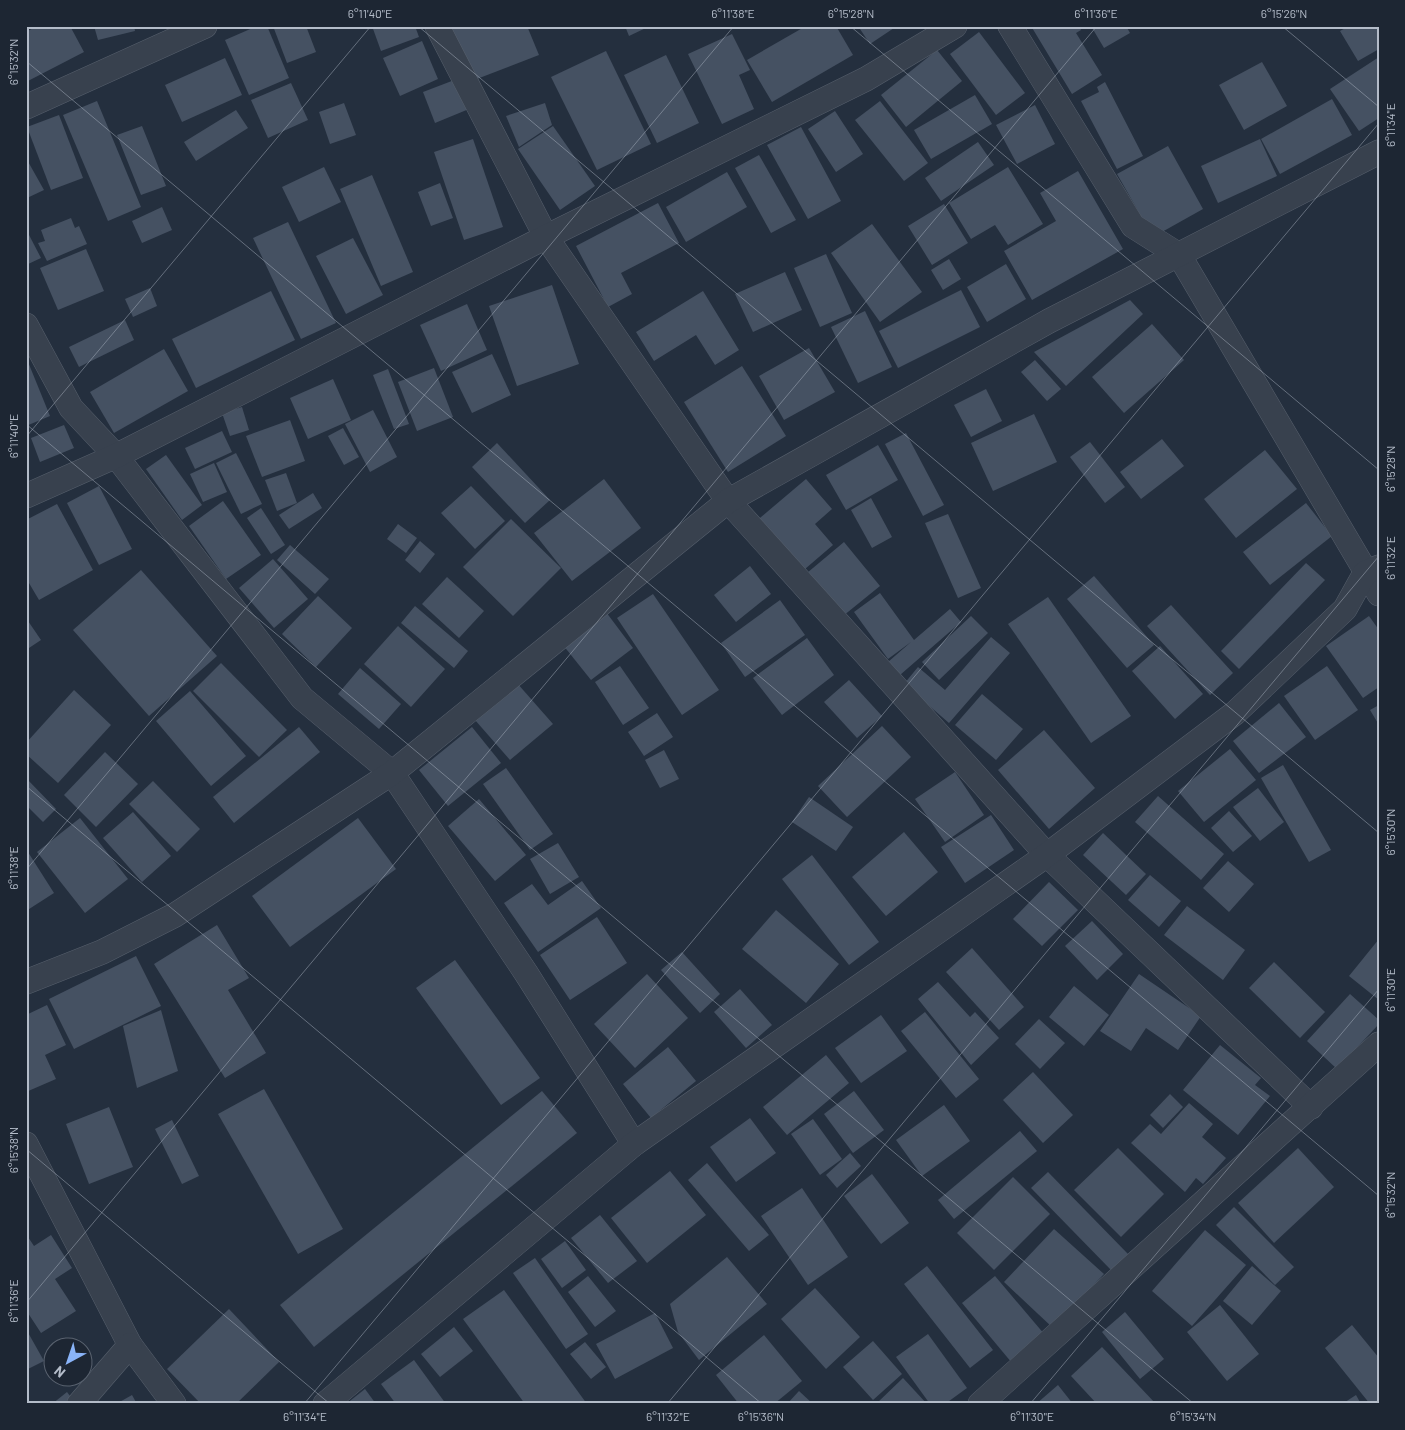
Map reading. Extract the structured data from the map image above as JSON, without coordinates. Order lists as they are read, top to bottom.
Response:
{
  "north": "bottom left",
  "coordinates": [
    "6°11'40\"E",
    "6°11'38\"E",
    "6°15'28\"N",
    "6°11'36\"E",
    "6°15'26\"N",
    "6°15'32\"N",
    "6°11'34\"E",
    "6°11'32\"E",
    "6°15'30\"N",
    "6°11'30\"E",
    "6°15'38\"N",
    "6°15'36\"N",
    "6°15'34\"N"
  ]
}
